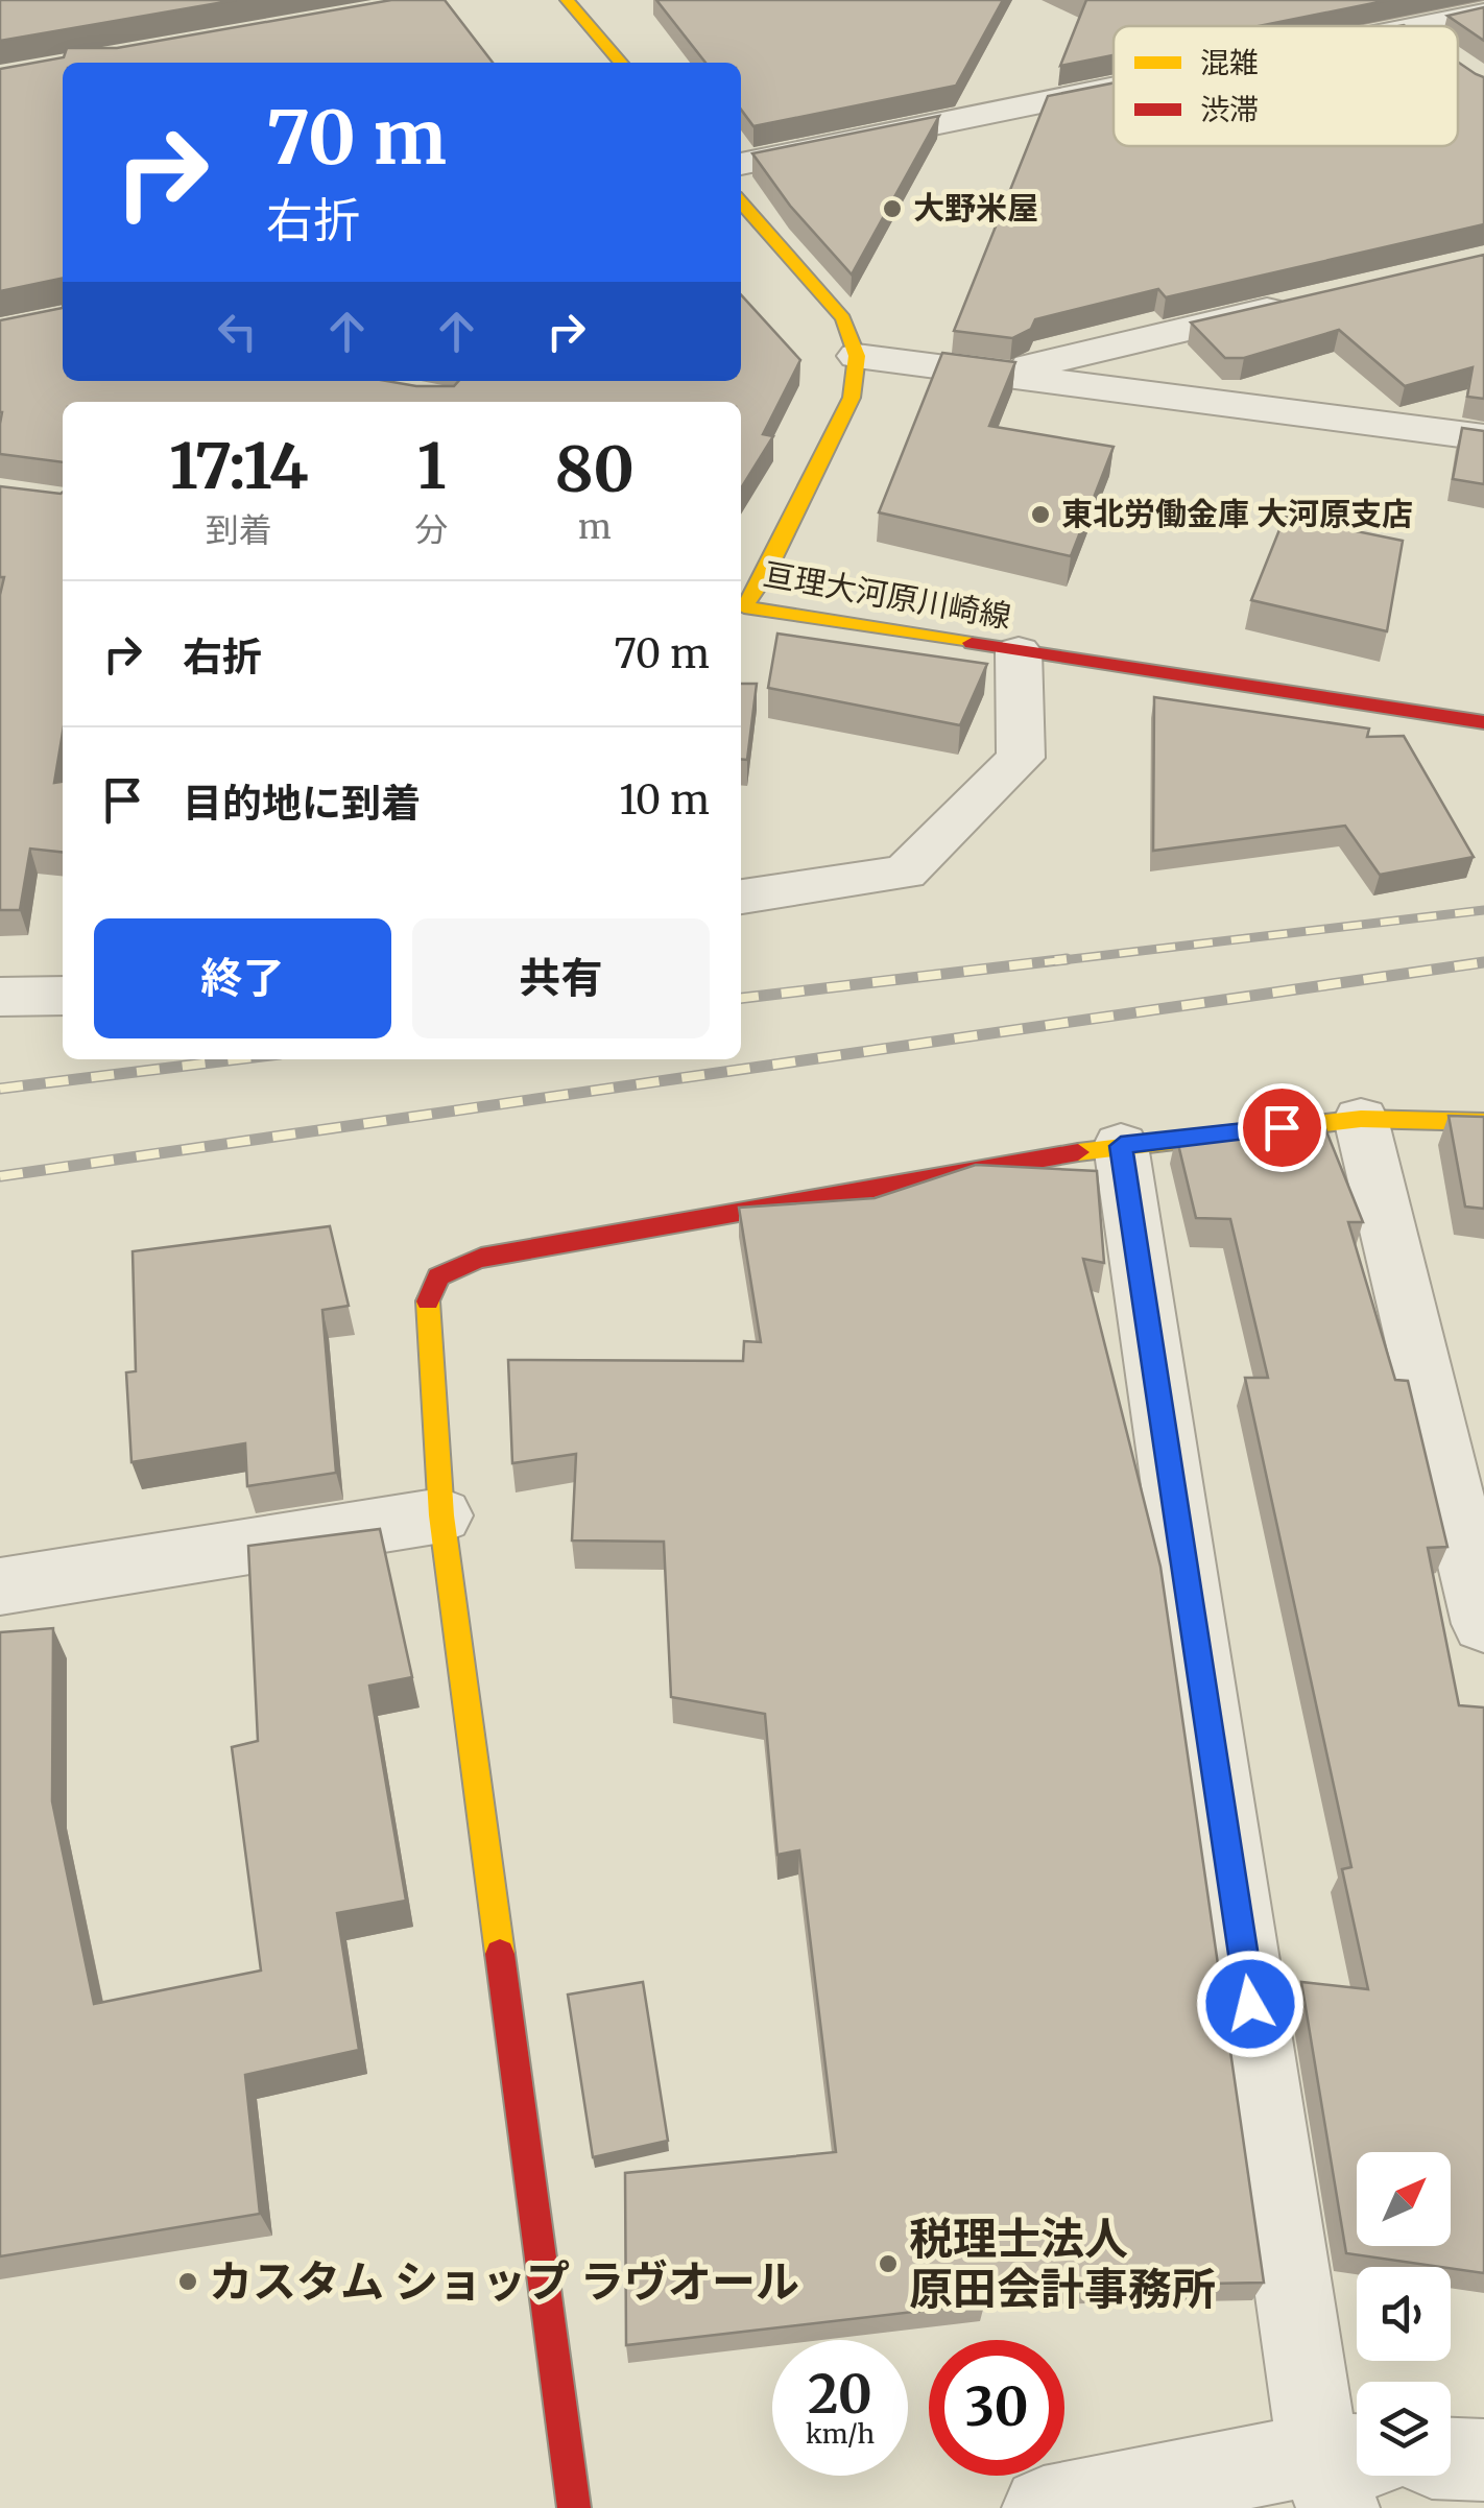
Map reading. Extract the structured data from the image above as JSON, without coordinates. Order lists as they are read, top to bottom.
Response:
{
  "streets": {
    "main road": ["亘理大河原川崎線"]
  },
  "places": [
    "大野米屋",
    "東北労働金庫 大河原支店",
    "税理士法人 原田会計事務所",
    "カスタム ショップ ラヴオール"
  ],
  "legend": ["混雑", "渋滞"],
  "north": "top right",
  "page": {
    "turn": ["70 m", "右折"],
    "eta": [
      "17:14",
      "到着",
      "1",
      "分",
      "80",
      "m"
    ],
    "list": [
      {
        "name": "右折",
        "value": "70 m"
      },
      {
        "name": "目的地に到着",
        "value": "10 m"
      }
    ],
    "buttons": ["終了", "共有"],
    "speed": "20 km/h",
    "limit": "30"
  }
}
